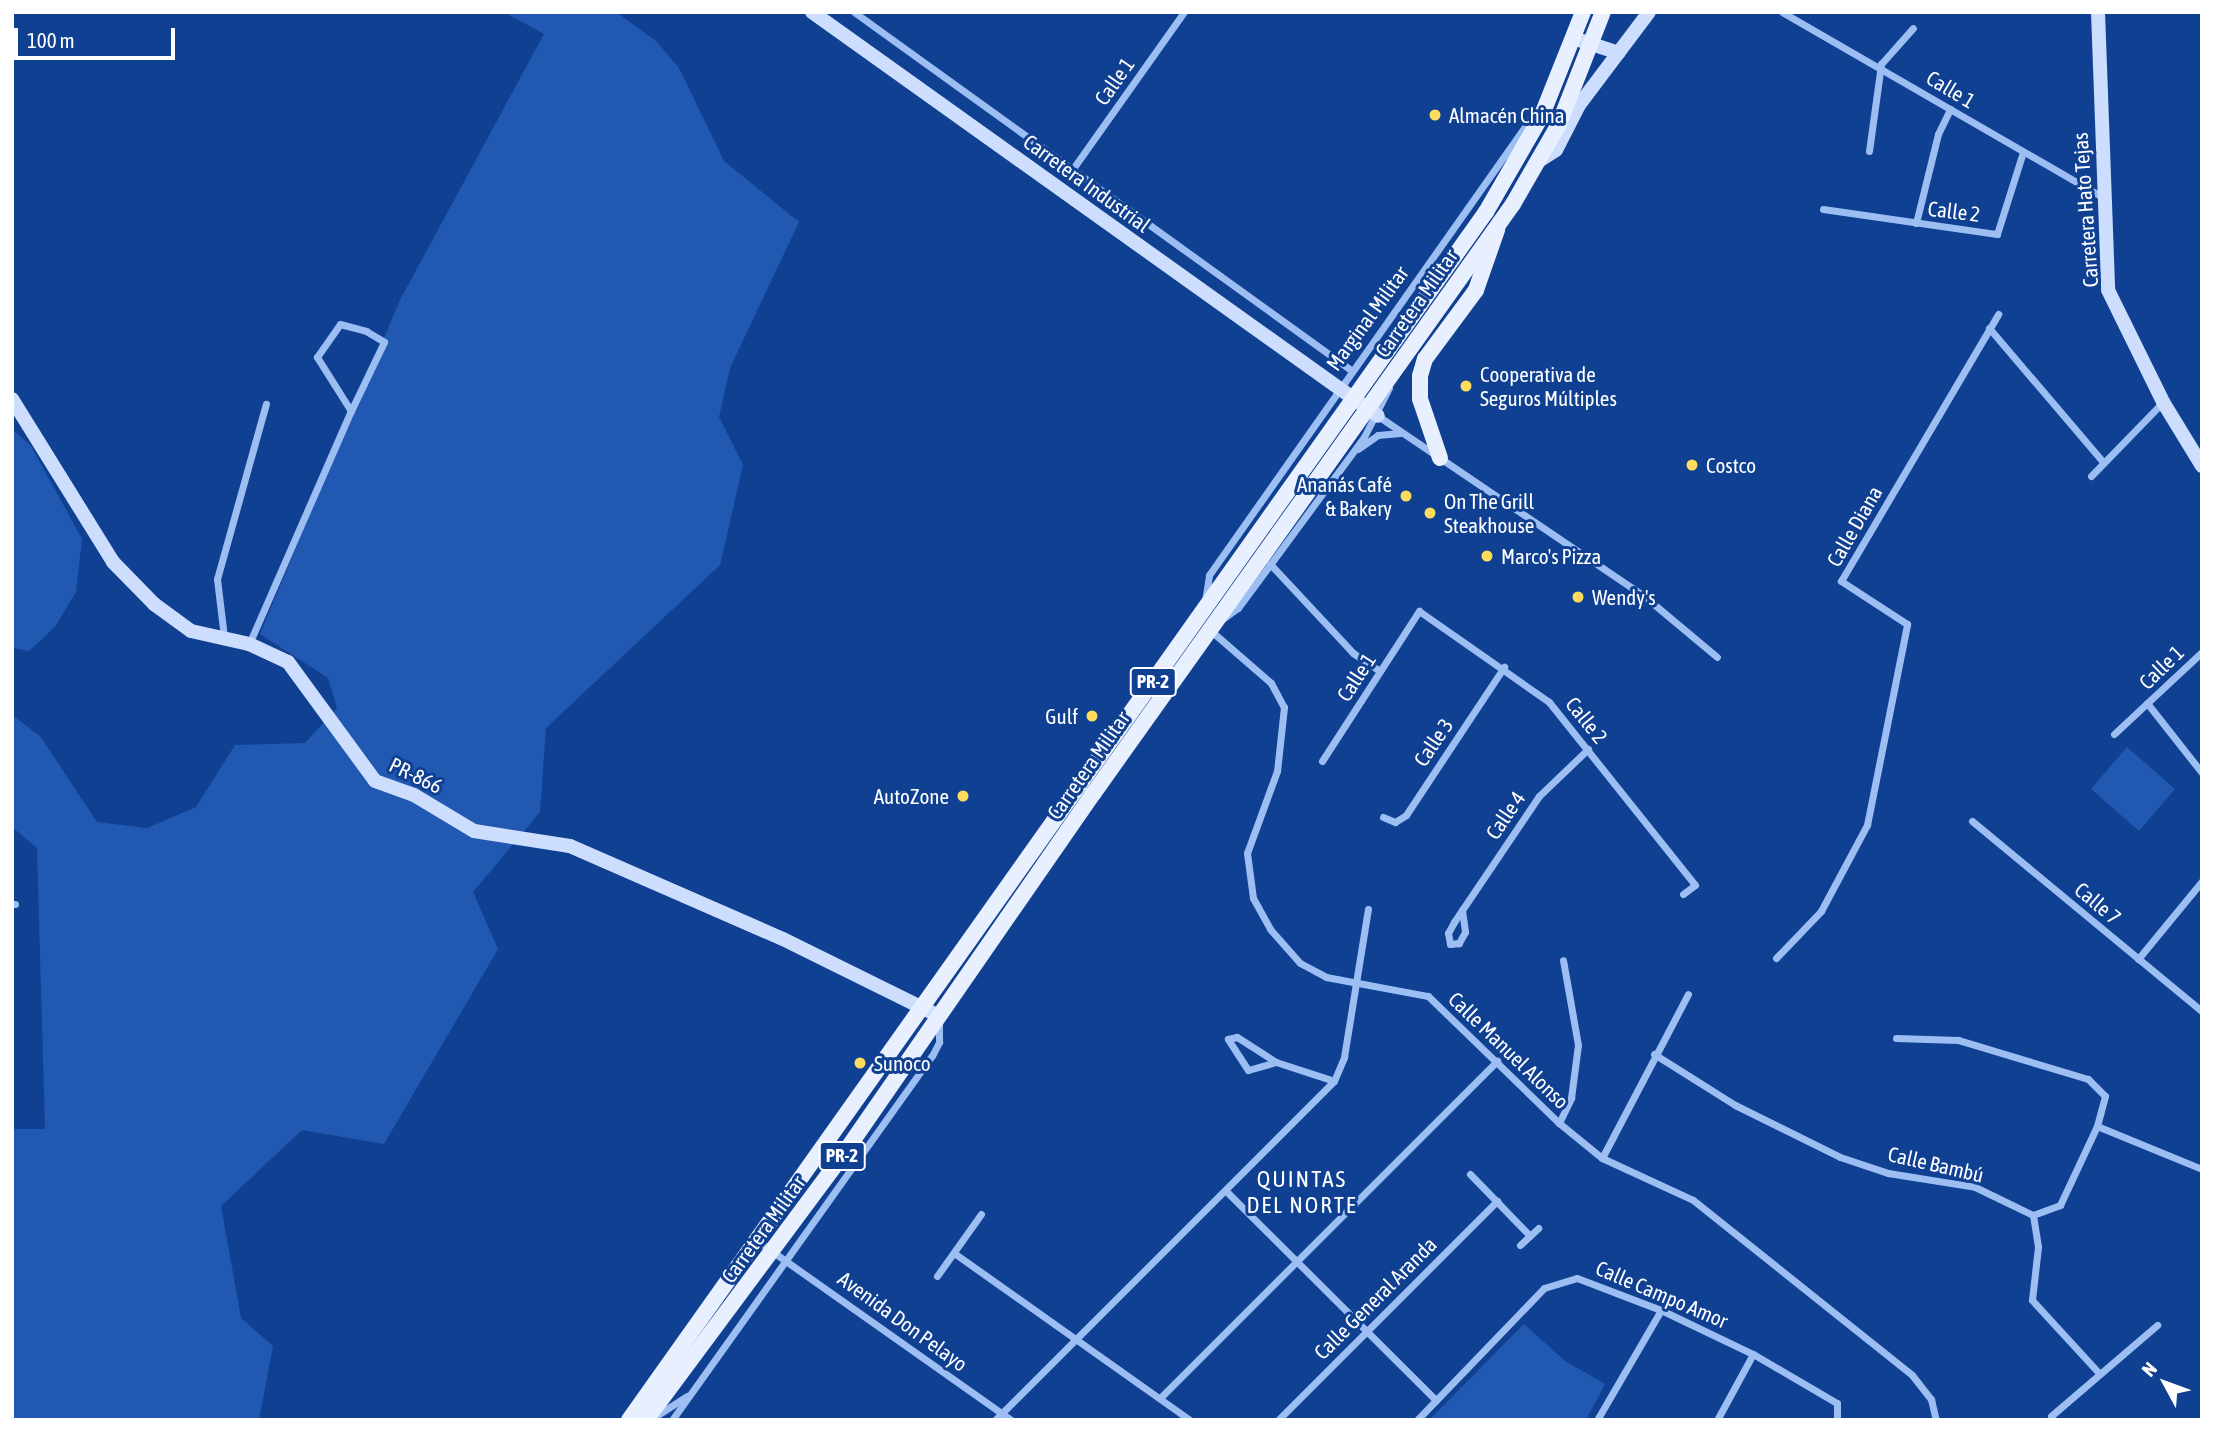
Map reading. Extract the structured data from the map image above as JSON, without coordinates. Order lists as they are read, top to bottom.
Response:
{
  "streets": {
    "main road": ["Carretera Militar", "PR-2"],
    "street": [
      "Calle 1",
      "Carretera Industrial",
      "Carretera Hato Tejas",
      "Calle 2",
      "Marginal Militar",
      "Calle Diana",
      "Calle 3",
      "PR-866",
      "Calle 4",
      "Calle 7",
      "Calle Manuel Alonso",
      "Calle Bambú",
      "Calle Campo Amor",
      "Calle General Aranda",
      "Avenida Don Pelayo"
    ]
  },
  "crossings": [
    ["Calle 1", "Carretera Hato Tejas"],
    ["Calle 1", "Calle 2"],
    ["Carretera Industrial", "Carretera Militar"],
    ["Carretera Industrial", "Marginal Militar"],
    ["Calle 2", "Calle 3"],
    ["Calle 2", "Calle 4"],
    ["Carretera Militar", "Marginal Militar"],
    ["Carretera Militar", "PR-866"],
    ["Carretera Militar", "Calle Manuel Alonso"],
    ["Carretera Militar", "Avenida Don Pelayo"]
  ],
  "districts": ["QUINTAS DEL NORTE"],
  "places": [
    "Almacén China",
    "Cooperativa de Seguros Múltiples",
    "Costco",
    "Ananás Café & Bakery",
    "On The Grill Steakhouse",
    "Marco's Pizza",
    "Wendy's",
    "Gulf",
    "AutoZone",
    "Sunoco"
  ],
  "scale_bar": "100 m",
  "north": "top left"
}
